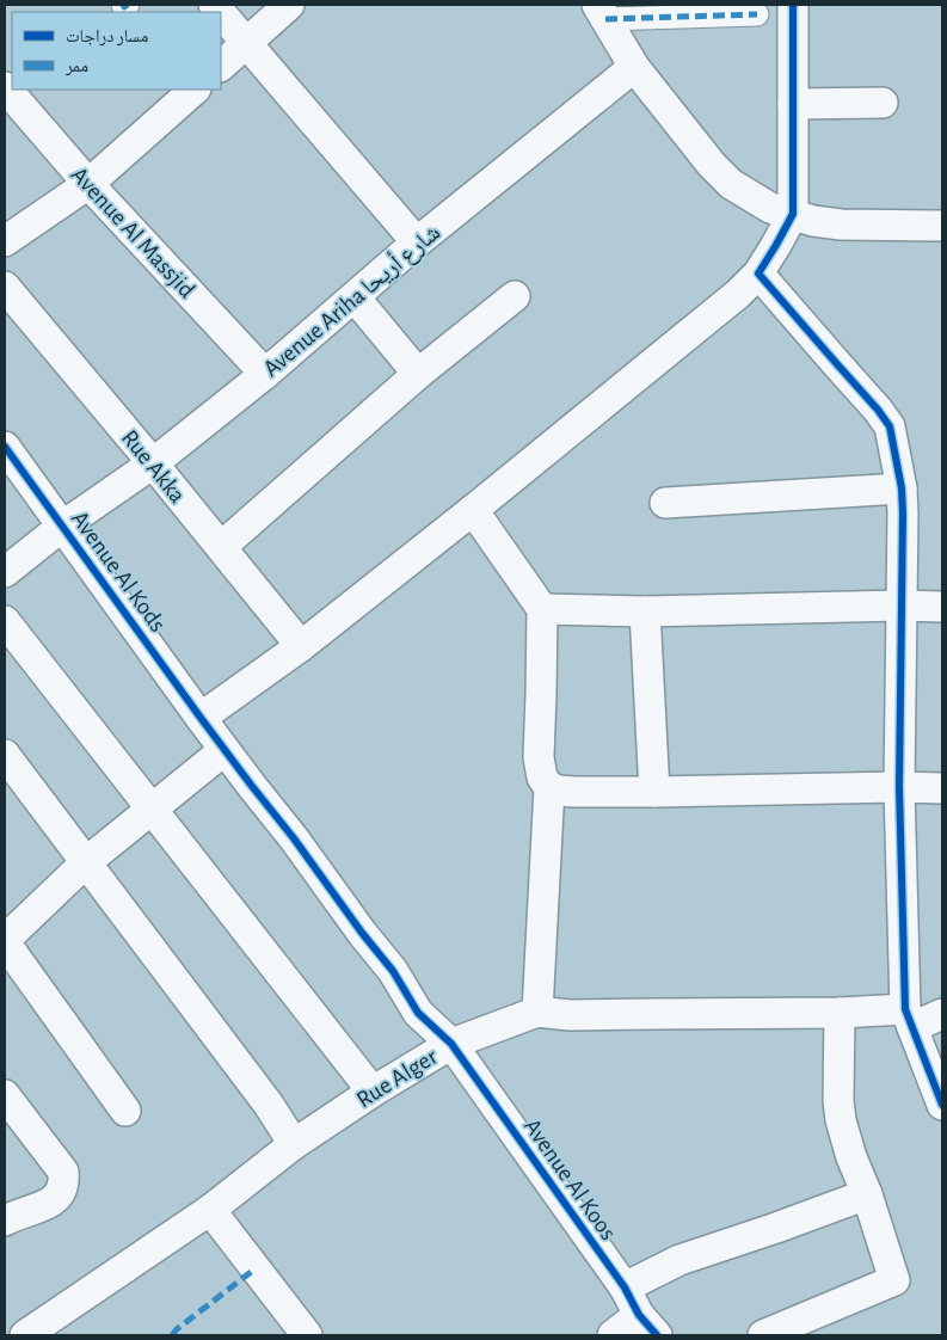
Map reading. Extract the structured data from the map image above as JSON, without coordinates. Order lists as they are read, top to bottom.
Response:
{
  "streets": {
    "street": [
      "Avenue Al Massjid",
      "Avenue Ariha شارع أريحا",
      "Rue Akka",
      "Avenue Al Kods",
      "Rue Alger",
      "Avenue Al Koos"
    ]
  },
  "crossings": [
    ["Avenue Al Massjid", "Avenue Ariha شارع أريحا"],
    ["Avenue Ariha شارع أريحا", "Rue Akka"],
    ["Avenue Ariha شارع أريحا", "Avenue Al Kods"],
    ["Avenue Al Kods", "Avenue Al Koos"],
    ["Rue Alger", "Avenue Al Koos"]
  ],
  "legend": ["مسار دراجات", "ممر"]
}
